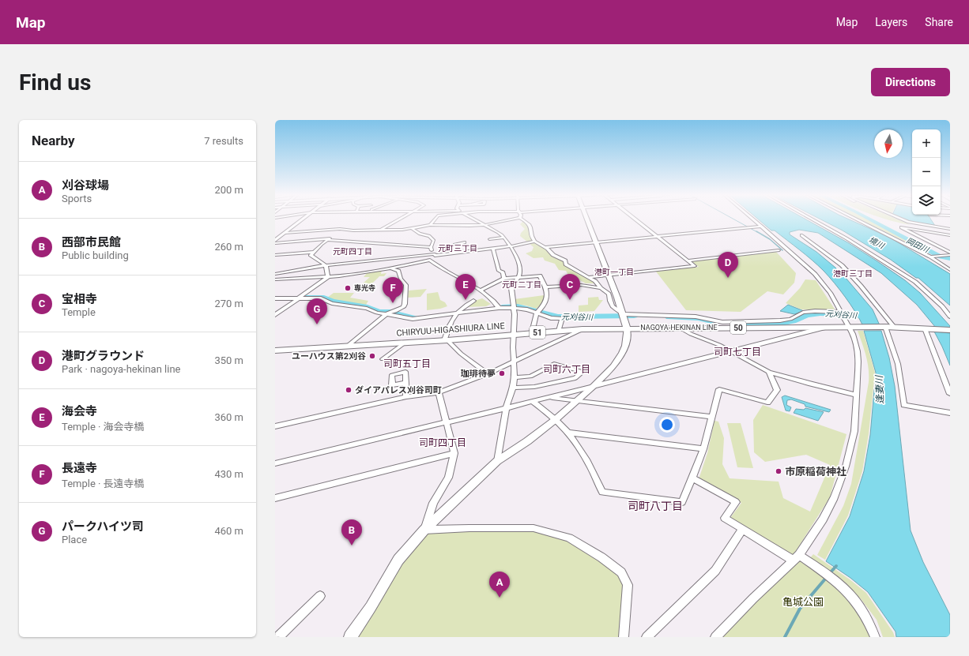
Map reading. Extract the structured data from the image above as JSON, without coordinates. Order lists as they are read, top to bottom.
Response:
{
  "streets": {
    "main road": [
      "NAGOYA-HEKINAN LINE",
      "50",
      "CHIRYUU-HIGASHIURA LINE",
      "51"
    ]
  },
  "crossings": [
    ["NAGOYA-HEKINAN LINE", "CHIRYUU-HIGASHIURA LINE"]
  ],
  "districts": [
    "元町三丁目",
    "元町四丁目",
    "港町一丁目",
    "港町三丁目",
    "元町二丁目",
    "司町七丁目",
    "司町五丁目",
    "司町六丁目",
    "司町四丁目",
    "司町八丁目"
  ],
  "water": [
    "境川",
    "岡田川",
    "元刈谷川",
    "逢妻川"
  ],
  "parks": ["亀城公園"],
  "places": [
    "専光寺",
    "ユーハウス第2刈谷",
    "珈琲待夢",
    "ダイアパレス刈谷司町",
    "市原稲荷神社"
  ],
  "north": "bottom",
  "page": {
    "header": "Map",
    "nav": ["Map", "Layers", "Share"],
    "buttons": "Directions",
    "title": "Find us",
    "heading": ["Nearby", "7 results"],
    "map_buttons": ["+", "−"],
    "list": [
      {
        "mark": "A",
        "name": "刈谷球場",
        "note": "Sports",
        "value": "200 m"
      },
      {
        "mark": "B",
        "name": "西部市民館",
        "note": "Public building",
        "value": "260 m"
      },
      {
        "mark": "C",
        "name": "宝相寺",
        "note": "Temple",
        "value": "270 m"
      },
      {
        "mark": "D",
        "name": "港町グラウンド",
        "note": "Park · nagoya-hekinan line",
        "value": "350 m"
      },
      {
        "mark": "E",
        "name": "海会寺",
        "note": "Temple · 海会寺橋",
        "value": "360 m"
      },
      {
        "mark": "F",
        "name": "長遠寺",
        "note": "Temple · 長遠寺橋",
        "value": "430 m"
      },
      {
        "mark": "G",
        "name": "パークハイツ司",
        "note": "Place",
        "value": "460 m"
      }
    ],
    "pins": [
      "D",
      "C",
      "E",
      "F",
      "G",
      "B",
      "A"
    ]
  }
}
